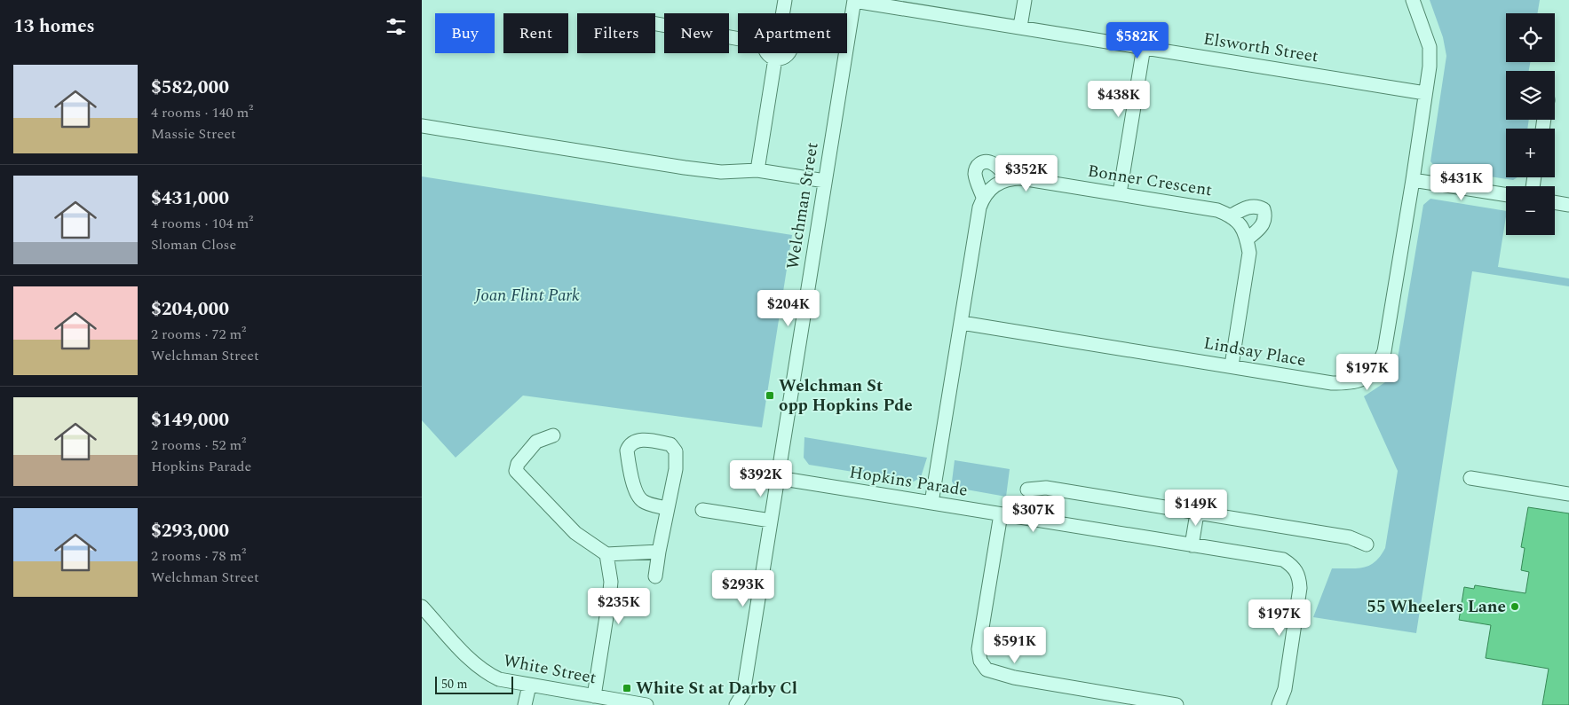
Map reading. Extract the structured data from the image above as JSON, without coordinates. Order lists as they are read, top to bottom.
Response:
{
  "streets": {
    "street": [
      "Elsworth Street",
      "Bonner Crescent",
      "Welchman Street",
      "Lindsay Place",
      "Hopkins Parade",
      "White Street"
    ]
  },
  "crossings": [
    ["Elsworth Street", "Welchman Street"],
    ["Elsworth Street", "Lindsay Place"],
    ["Welchman Street", "Hopkins Parade"]
  ],
  "parks": ["Joan Flint Park"],
  "places": {
    "transit": ["Welchman St opp Hopkins Pde", "White St at Darby Cl"],
    "other": ["55 Wheelers Lane"]
  },
  "scale_bar": "50 m",
  "page": {
    "heading": "13 homes",
    "map_buttons": ["+", "−"],
    "chip": [
      "Buy",
      "Rent",
      "Filters",
      "New",
      "Apartment"
    ],
    "price": [
      "$582K",
      "$438K",
      "$352K",
      "$431K",
      "$204K",
      "$197K",
      "$392K",
      "$149K",
      "$307K",
      "$293K",
      "$235K",
      "$197K",
      "$591K"
    ],
    "list": [
      {
        "name": "$582,000",
        "note": "4 rooms · 140 m² · Massie Street"
      },
      {
        "name": "$431,000",
        "note": "4 rooms · 104 m² · Sloman Close"
      },
      {
        "name": "$204,000",
        "note": "2 rooms · 72 m² · Welchman Street"
      },
      {
        "name": "$149,000",
        "note": "2 rooms · 52 m² · Hopkins Parade"
      },
      {
        "name": "$293,000",
        "note": "2 rooms · 78 m² · Welchman Street"
      }
    ],
    "scale": "50 m"
  }
}
